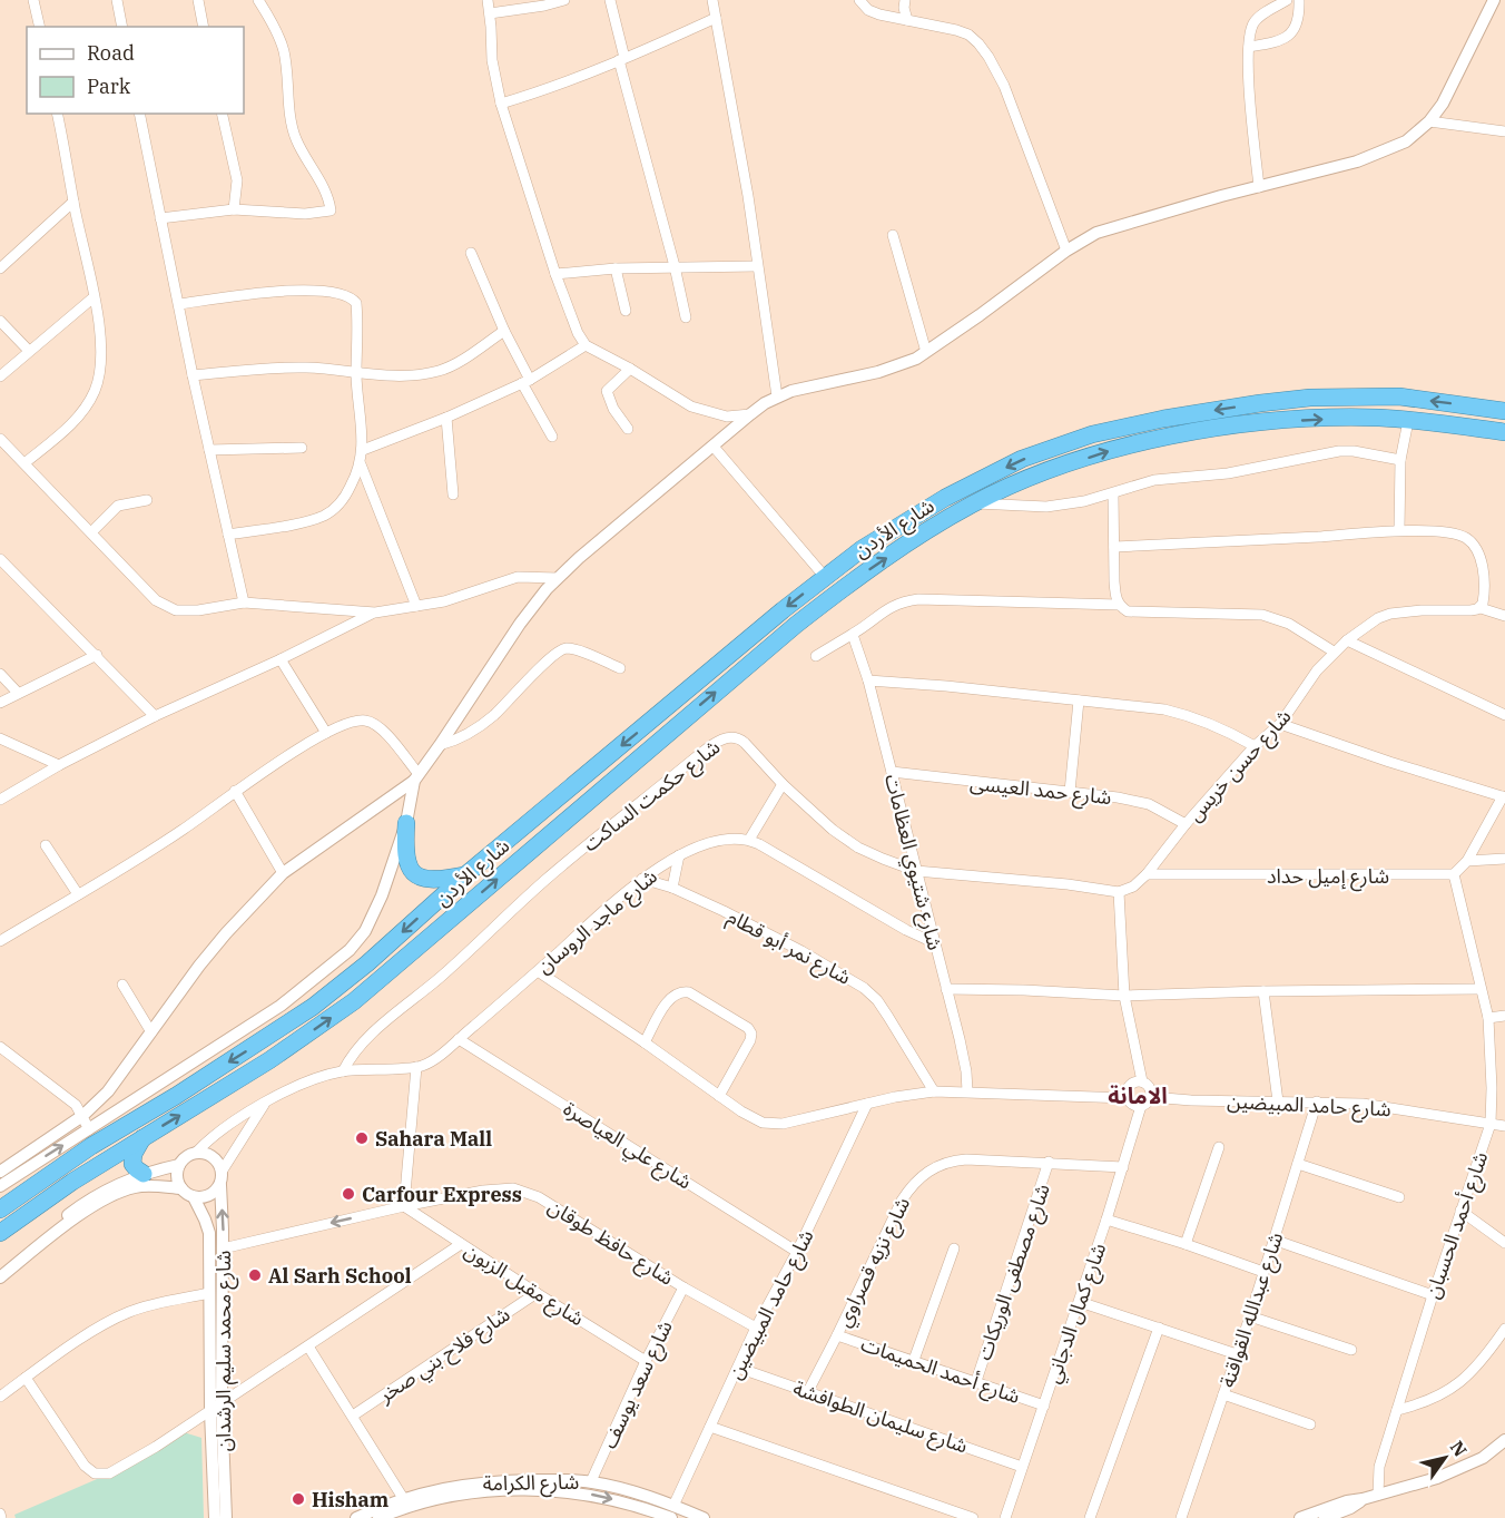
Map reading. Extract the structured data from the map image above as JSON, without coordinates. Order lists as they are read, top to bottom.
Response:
{
  "streets": {
    "highway": ["شارع الأردن"],
    "street": [
      "شارع حسن خريس",
      "شارع حمد العيسى",
      "شارع حكمت الساكت",
      "شارع شتيوي العظامات",
      "شارع إميل حداد",
      "شارع ماجد الروسان",
      "شارع نمر أبو قطام",
      "شارع حامد المبيضين",
      "شارع علي العياصرة",
      "شارع أحمد الحسبان",
      "شارع حافظ طوقان",
      "شارع نزيه قصراوي",
      "شارع مصطفى الوريكات",
      "شارع مقبل الزبون",
      "شارع عبدالله القواقنة",
      "شارع كمال الدجاني",
      "شارع محمد سليم الرشدان",
      "شارع فلاح بني صخر",
      "شارع أحمد الحميمات",
      "شارع سعد يوسف",
      "شارع سليمان الطوافشة",
      "شارع الكرامة"
    ]
  },
  "crossings": [
    ["شارع حسن خريس", "شارع حمد العيسى"],
    ["شارع حسن خريس", "شارع حكمت الساكت"],
    ["شارع حسن خريس", "شارع إميل حداد"],
    ["شارع حمد العيسى", "شارع شتيوي العظامات"],
    ["شارع حكمت الساكت", "شارع شتيوي العظامات"],
    ["شارع حكمت الساكت", "شارع ماجد الروسان"],
    ["شارع إميل حداد", "شارع أحمد الحسبان"],
    ["شارع ماجد الروسان", "شارع نمر أبو قطام"],
    ["شارع ماجد الروسان", "شارع علي العياصرة"],
    ["شارع ماجد الروسان", "شارع محمد سليم الرشدان"],
    ["شارع حامد المبيضين", "شارع علي العياصرة"],
    ["شارع حامد المبيضين", "شارع أحمد الحسبان"],
    ["شارع حامد المبيضين", "شارع حافظ طوقان"],
    ["شارع حامد المبيضين", "شارع عبدالله القواقنة"],
    ["شارع حامد المبيضين", "شارع كمال الدجاني"],
    ["شارع حامد المبيضين", "شارع سليمان الطوافشة"],
    ["شارع حامد المبيضين", "شارع الكرامة"],
    ["شارع حافظ طوقان", "شارع مقبل الزبون"],
    ["شارع حافظ طوقان", "شارع محمد سليم الرشدان"],
    ["شارع حافظ طوقان", "شارع سعد يوسف"],
    ["شارع نزيه قصراوي", "شارع مصطفى الوريكات"],
    ["شارع نزيه قصراوي", "شارع كمال الدجاني"],
    ["شارع نزيه قصراوي", "شارع أحمد الحميمات"],
    ["شارع نزيه قصراوي", "شارع سليمان الطوافشة"],
    ["شارع مصطفى الوريكات", "شارع أحمد الحميمات"],
    ["شارع مقبل الزبون", "شارع فلاح بني صخر"],
    ["شارع مقبل الزبون", "شارع سعد يوسف"],
    ["شارع كمال الدجاني", "شارع أحمد الحميمات"],
    ["شارع كمال الدجاني", "شارع سليمان الطوافشة"],
    ["شارع سعد يوسف", "شارع الكرامة"]
  ],
  "districts": ["الامانة"],
  "places": [
    "Sahara Mall",
    "Carfour Express",
    "Al Sarh School",
    "Hisham"
  ],
  "legend": ["Road", "Park"],
  "north": "top right"
}
